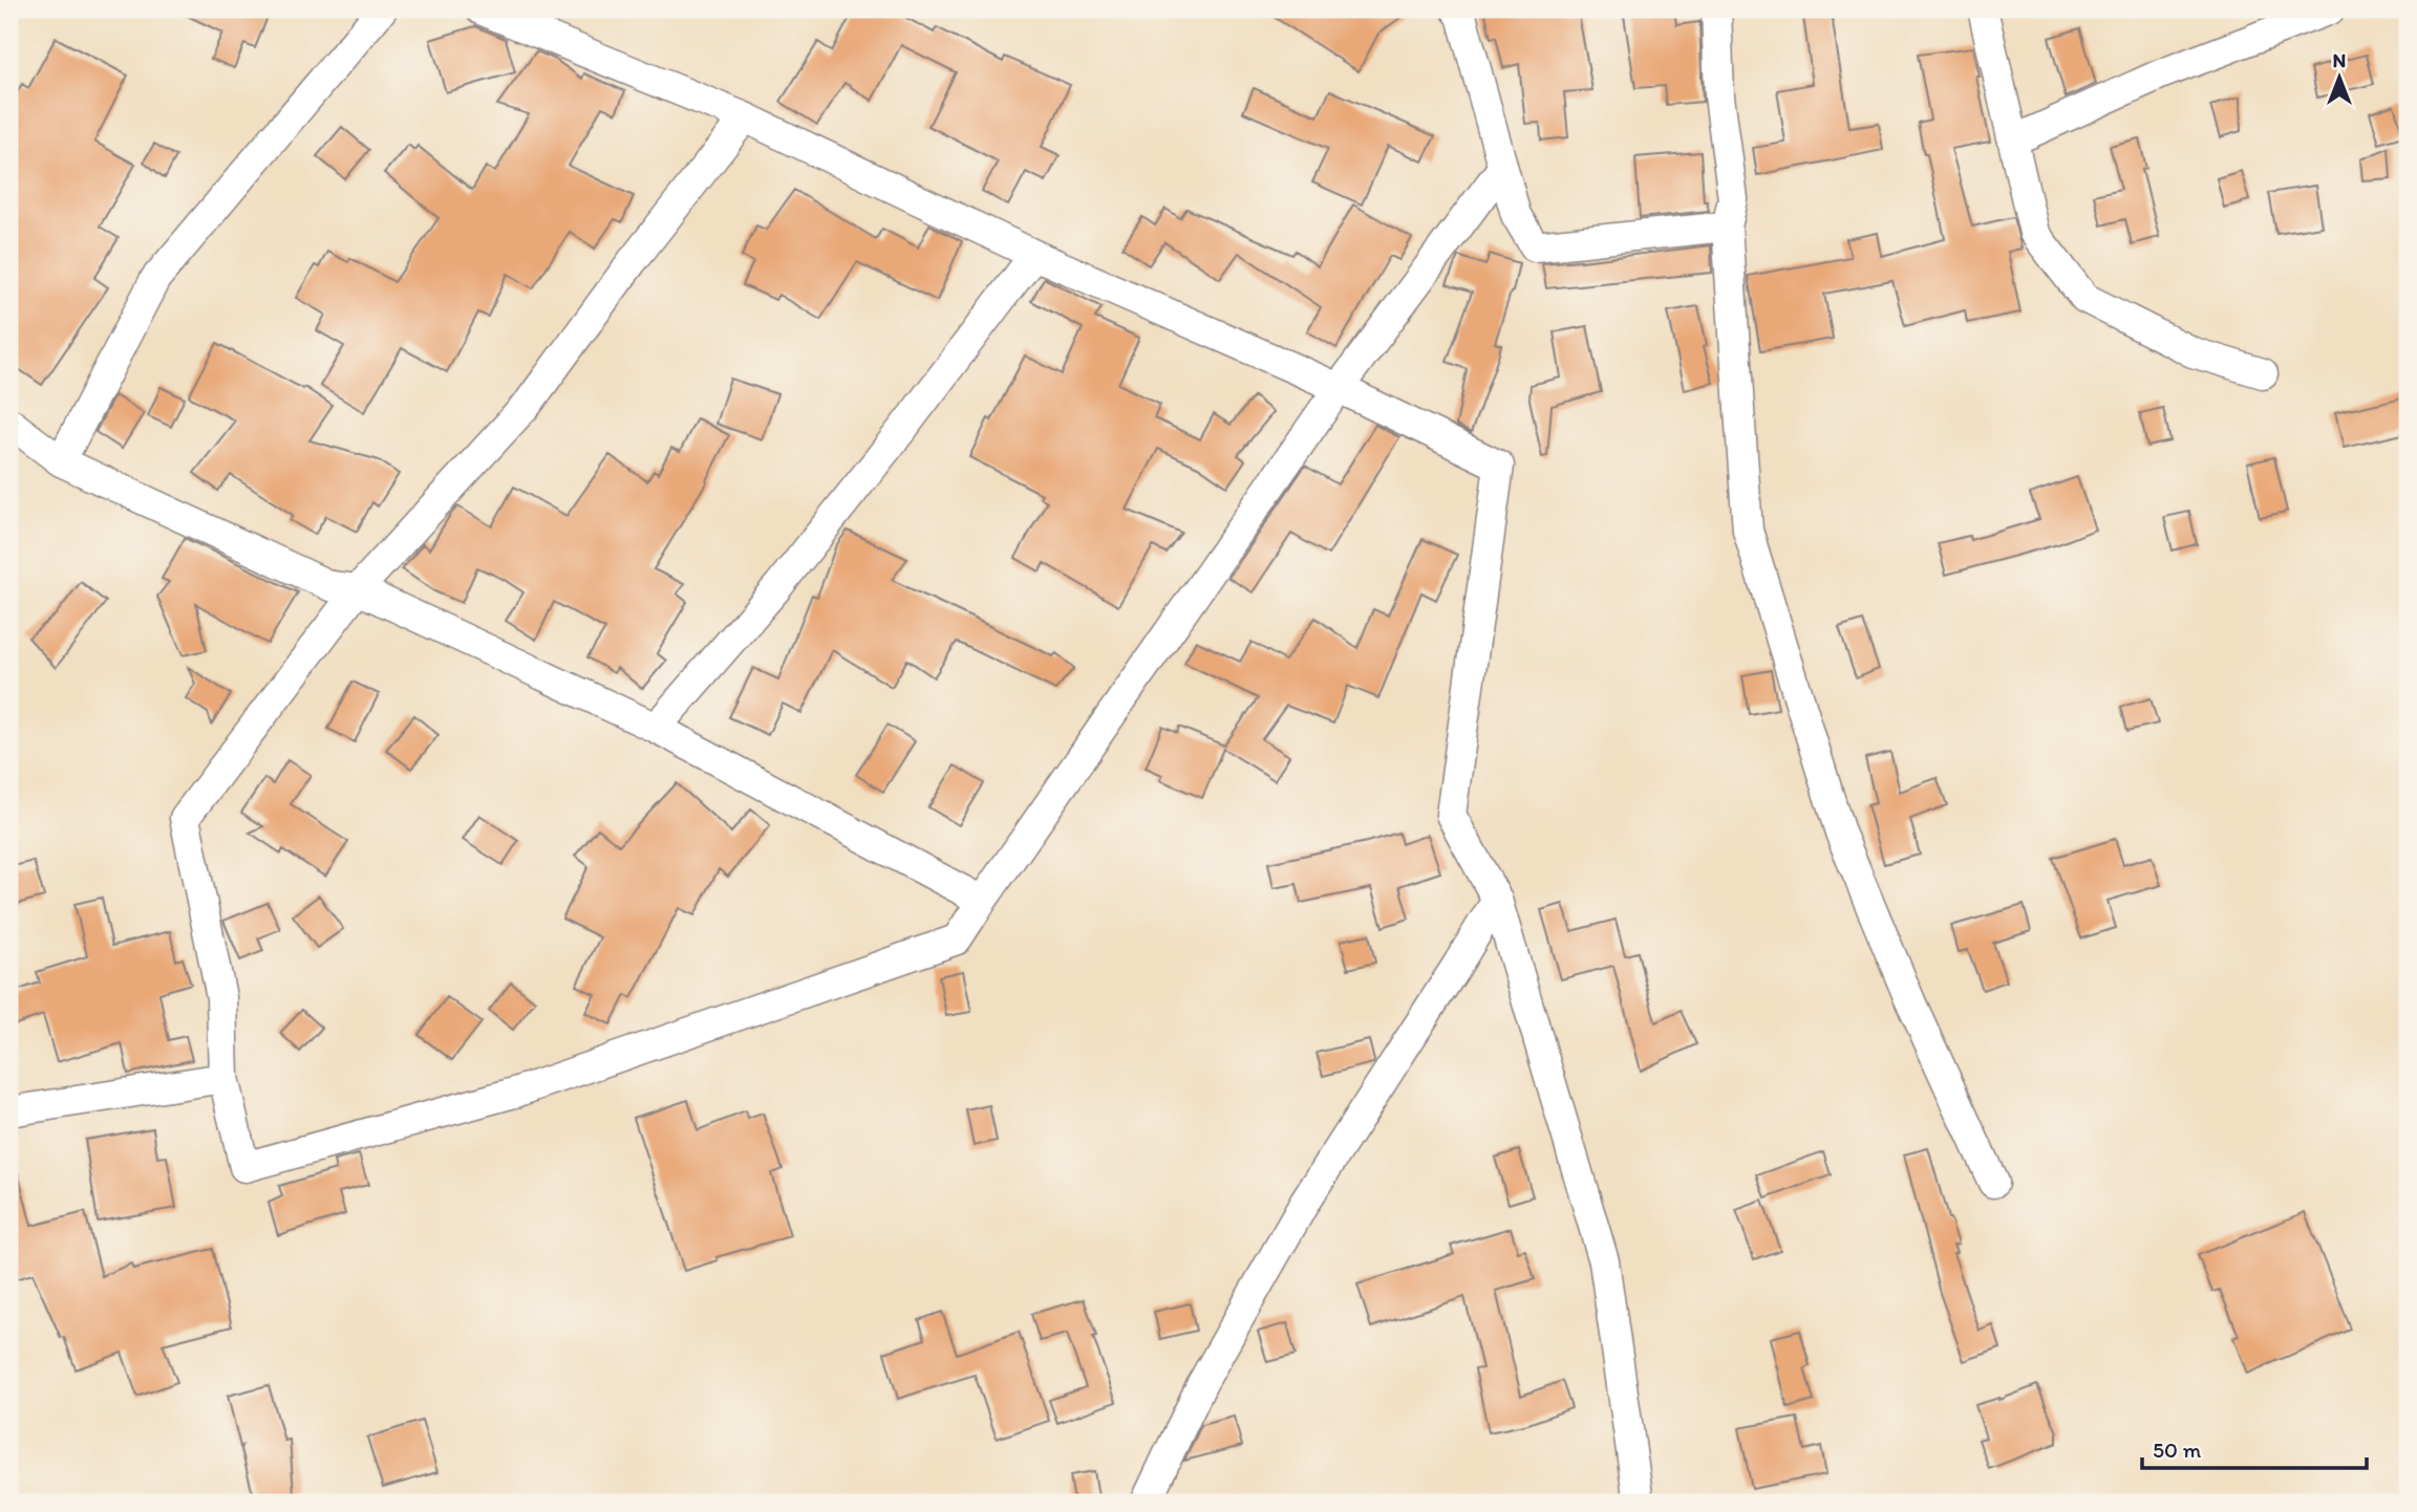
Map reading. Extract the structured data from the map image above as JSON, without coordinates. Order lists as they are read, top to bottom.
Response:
{
  "scale_bar": "50 m",
  "north": "top"
}
